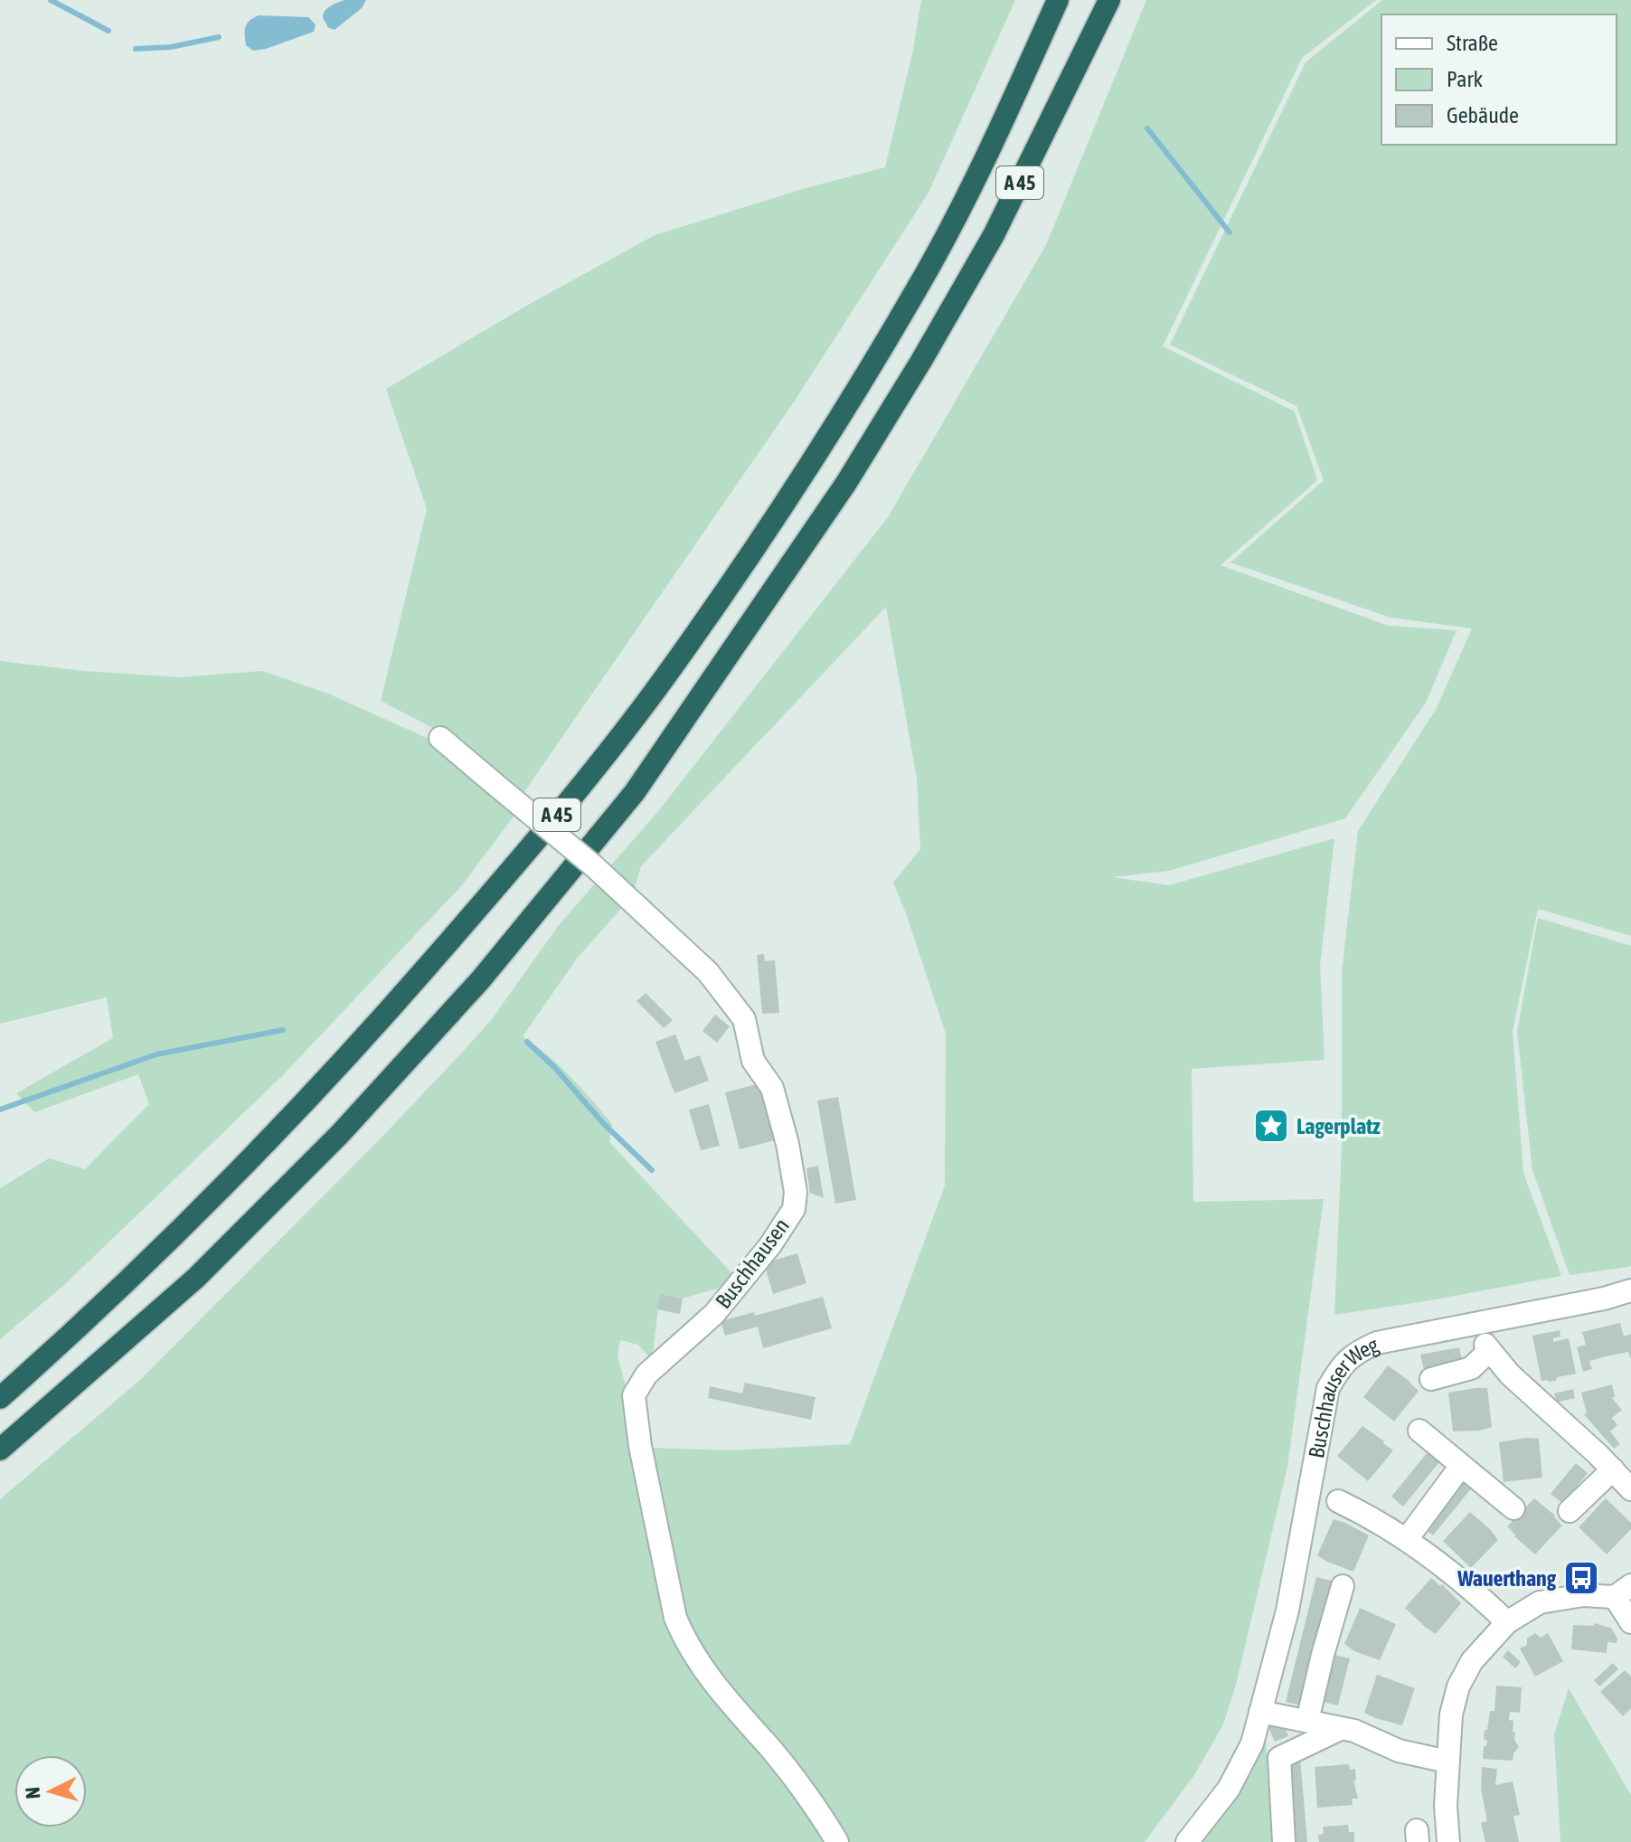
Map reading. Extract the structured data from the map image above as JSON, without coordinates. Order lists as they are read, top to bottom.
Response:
{
  "streets": {
    "highway": ["A 45"],
    "street": ["Buschhausen", "Buschhauser Weg"]
  },
  "places": {
    "place": ["Lagerplatz"],
    "bus stop": ["Wauerthang"]
  },
  "legend": ["Straße", "Park", "Gebäude"],
  "north": "left"
}
